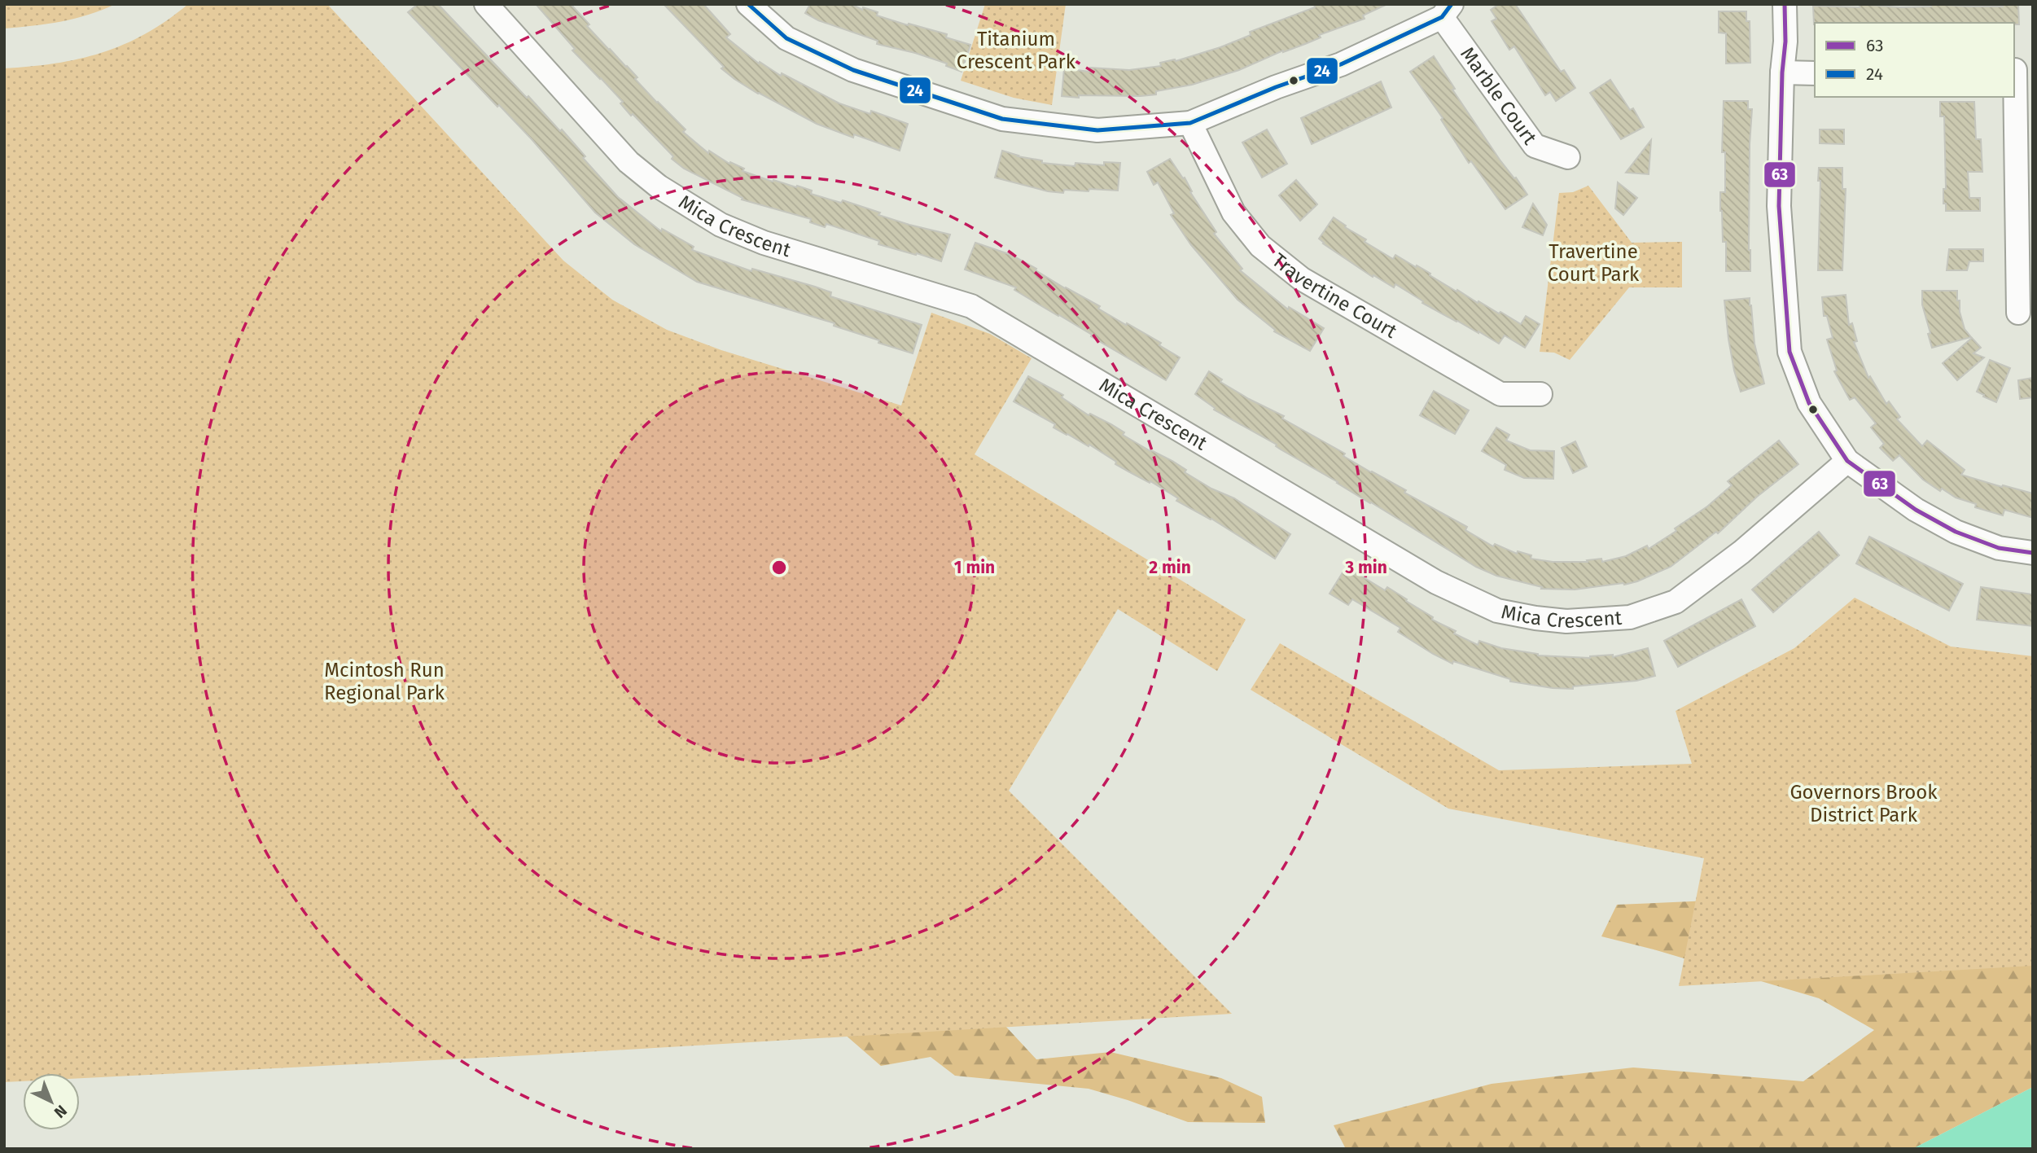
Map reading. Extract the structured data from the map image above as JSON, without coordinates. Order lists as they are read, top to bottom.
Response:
{
  "streets": {
    "street": ["Marble Court", "Mica Crescent", "Travertine Court"]
  },
  "parks": [
    "Titanium Crescent Park",
    "Travertine Court Park",
    "Mcintosh Run Regional Park",
    "Governors Brook District Park"
  ],
  "lines": ["transit line 63", "transit line 24"],
  "legend": ["63", "24"],
  "north": "bottom right",
  "rings": ["1 min", "2 min", "3 min"]
}
